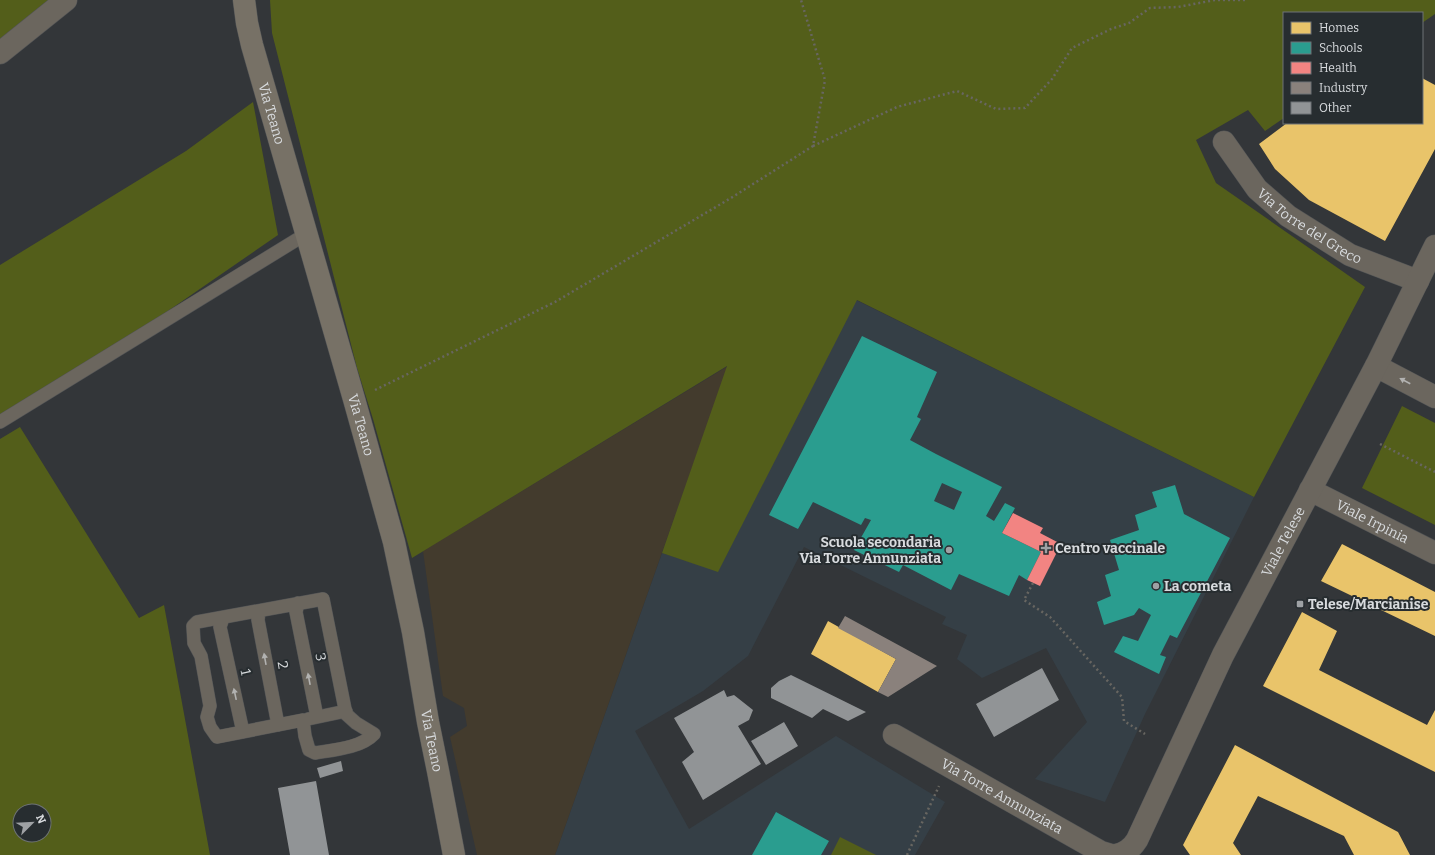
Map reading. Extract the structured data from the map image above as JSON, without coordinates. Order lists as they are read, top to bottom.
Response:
{
  "streets": {
    "street": [
      "Via Teano",
      "Via Torre del Greco",
      "Viale Irpinia",
      "Viale Telese",
      "Via Torre Annunziata"
    ],
    "lane": ["3", "2", "1"]
  },
  "crossings": [
    ["Via Torre del Greco", "Viale Telese"],
    ["Viale Irpinia", "Viale Telese"]
  ],
  "one_way": ["3", "2", "1"],
  "places": {
    "health": ["Centro vaccinale"],
    "other": ["Scuola secondaria Via Torre Annunziata", "La cometa"],
    "transit": ["Telese/Marcianise"]
  },
  "legend": [
    "Homes",
    "Schools",
    "Health",
    "Industry",
    "Other"
  ],
  "north": "top right"
}
